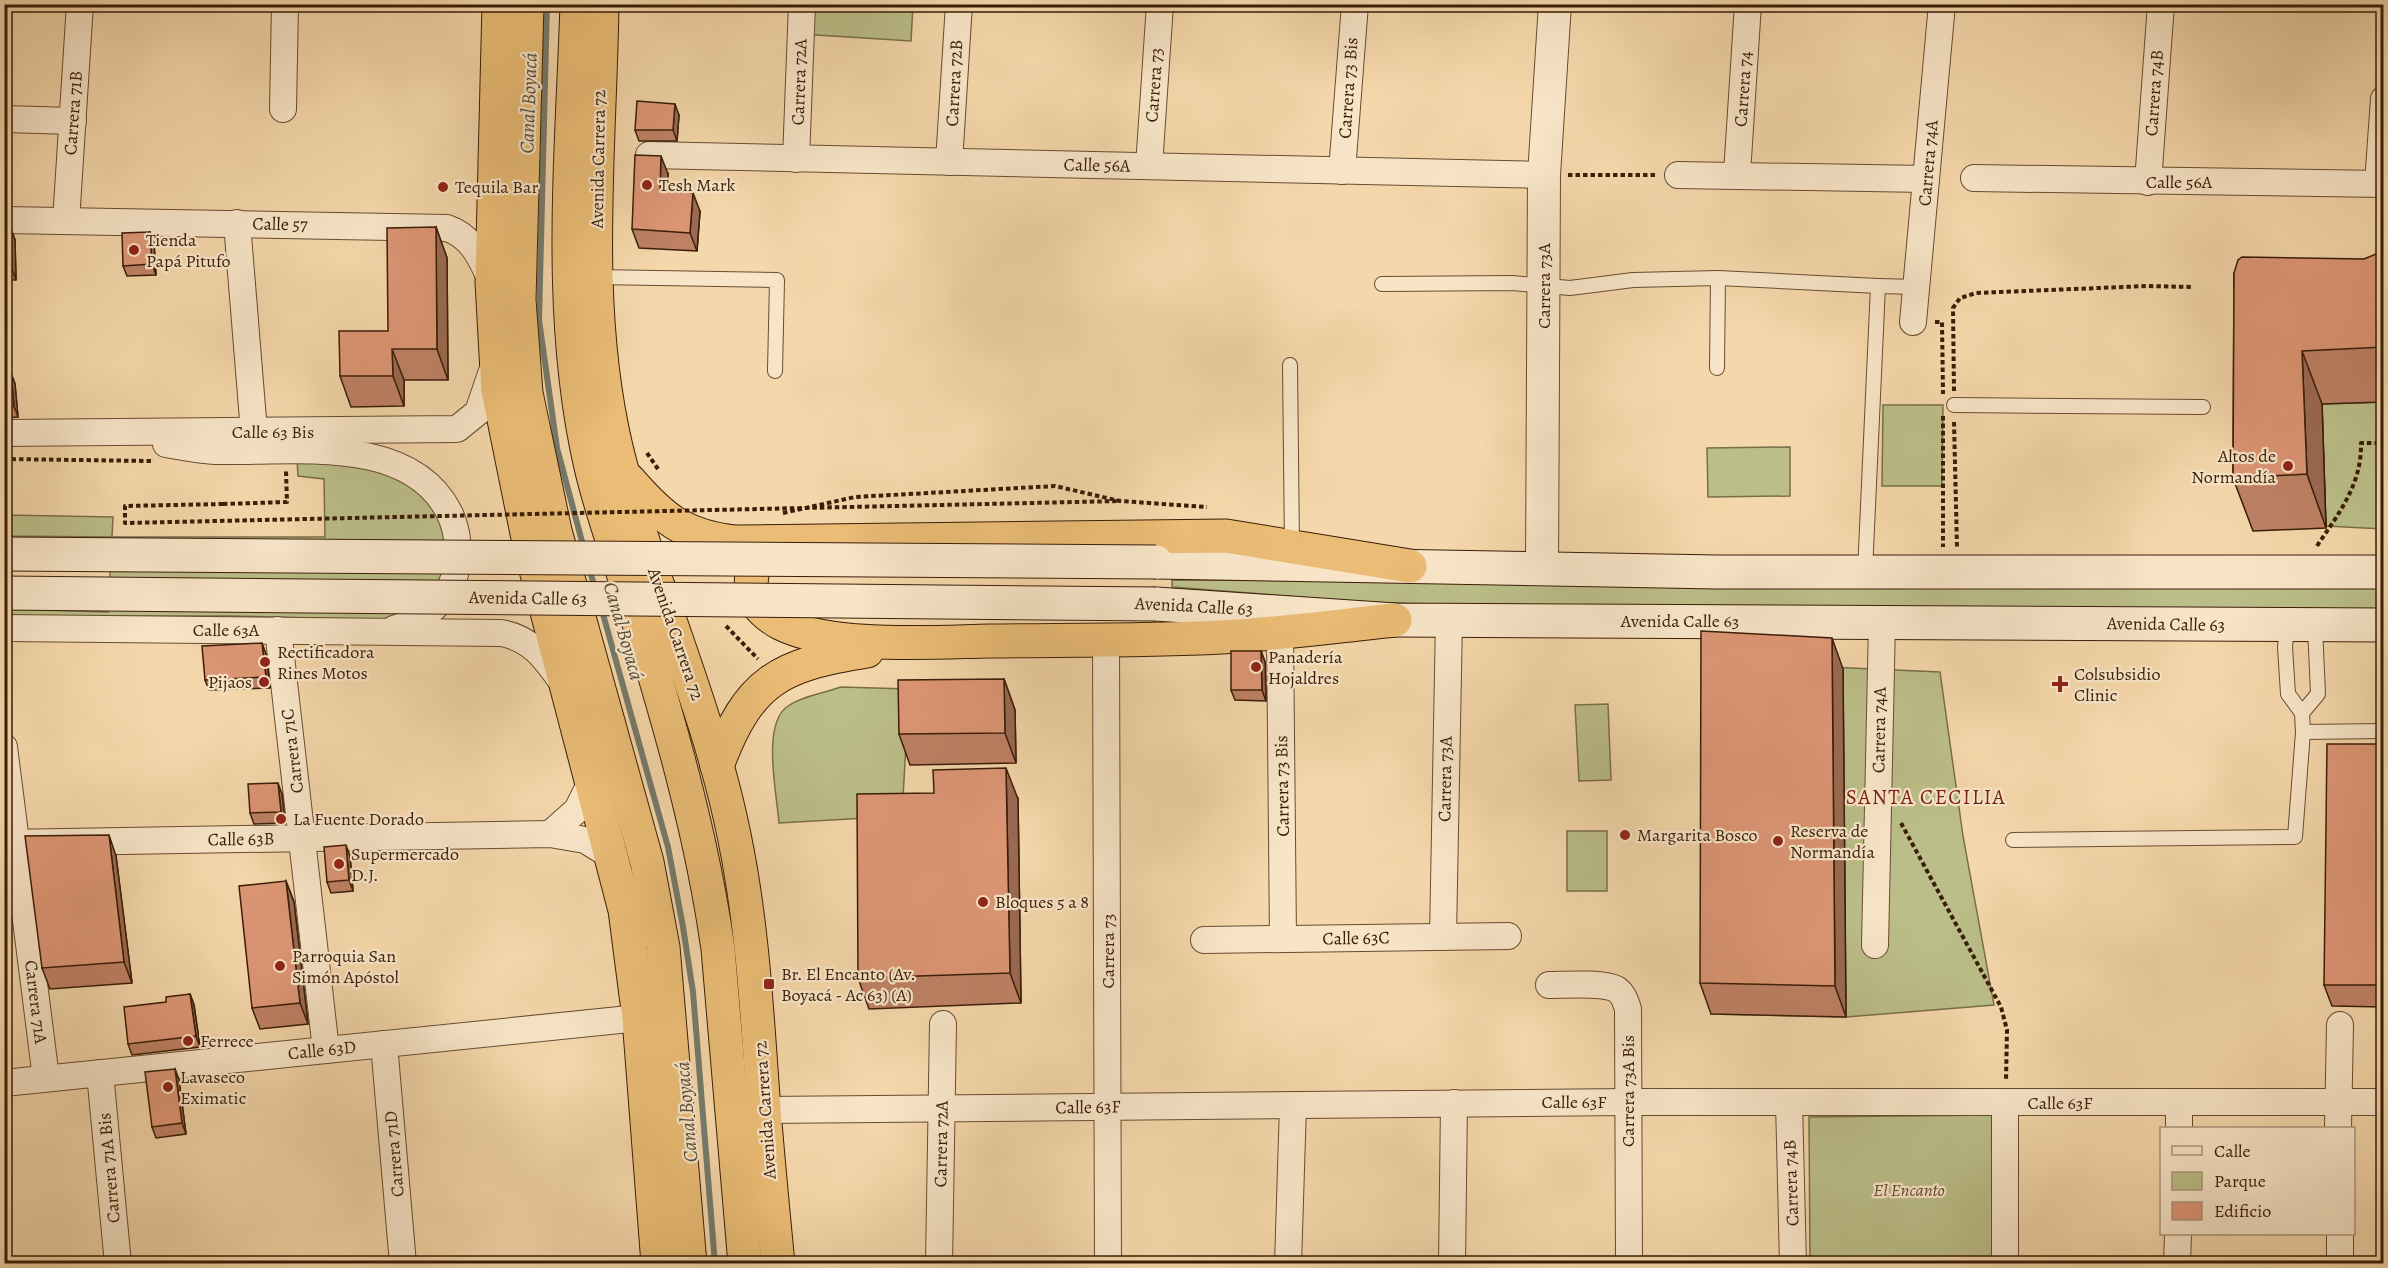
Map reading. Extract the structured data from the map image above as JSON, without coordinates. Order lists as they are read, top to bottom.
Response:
{
  "streets": {
    "highway": ["Avenida Carrera 72"],
    "main road": ["Avenida Calle 63"],
    "street": [
      "Carrera 72A",
      "Carrera 72B",
      "Carrera 73",
      "Carrera 73 Bis",
      "Carrera 74",
      "Carrera 74B",
      "Carrera 71B",
      "Carrera 74A",
      "Calle 56A",
      "Calle 57",
      "Carrera 73A",
      "Calle 63 Bis",
      "Calle 63A",
      "Carrera 71C",
      "Calle 63B",
      "Calle 63C",
      "Carrera 71A",
      "Calle 63D",
      "Carrera 73A Bis",
      "Calle 63F",
      "Carrera 71D",
      "Carrera 71A Bis"
    ]
  },
  "crossings": [
    ["Carrera 72A", "Calle 56A"],
    ["Carrera 72A", "Calle 63F"],
    ["Carrera 72B", "Calle 56A"],
    ["Carrera 73", "Calle 56A"],
    ["Carrera 73", "Calle 63F"],
    ["Carrera 73 Bis", "Calle 56A"],
    ["Carrera 73 Bis", "Calle 63C"],
    ["Carrera 74B", "Calle 56A"],
    ["Carrera 74B", "Calle 63F"],
    ["Carrera 71B", "Calle 57"],
    ["Avenida Carrera 72", "Calle 63F"],
    ["Carrera 74A", "Avenida Calle 63"],
    ["Calle 56A", "Carrera 73A"],
    ["Carrera 73A", "Avenida Calle 63"],
    ["Carrera 73A", "Calle 63C"],
    ["Calle 63A", "Carrera 71C"],
    ["Carrera 71C", "Calle 63B"],
    ["Carrera 71C", "Calle 63D"],
    ["Calle 63B", "Carrera 71A"],
    ["Carrera 71A", "Calle 63D"],
    ["Calle 63D", "Carrera 71D"],
    ["Calle 63D", "Carrera 71A Bis"],
    ["Carrera 73A Bis", "Calle 63F"]
  ],
  "districts": ["SANTA CECILIA"],
  "water": ["Canal Boyacá"],
  "parks": ["El Encanto"],
  "places": {
    "other": [
      "Tesh Mark",
      "Tequila Bar",
      "Tienda Papá Pitufo",
      "Altos de Normandía",
      "Rectificadora Rines Motos",
      "Panadería Hojaldres",
      "Pijaos",
      "La Fuente Dorado",
      "Margarita Bosco",
      "Reserva de Normandía",
      "Supermercado D.J.",
      "Bloques 5 a 8",
      "Parroquia San Simón Apóstol",
      "Ferrece",
      "Lavaseco Eximatic"
    ],
    "health": ["Colsubsidio Clinic"],
    "transit": ["Br. El Encanto (Av. Boyacá - Ac 63) (A)"]
  },
  "legend": ["Calle", "Parque", "Edificio"]
}
